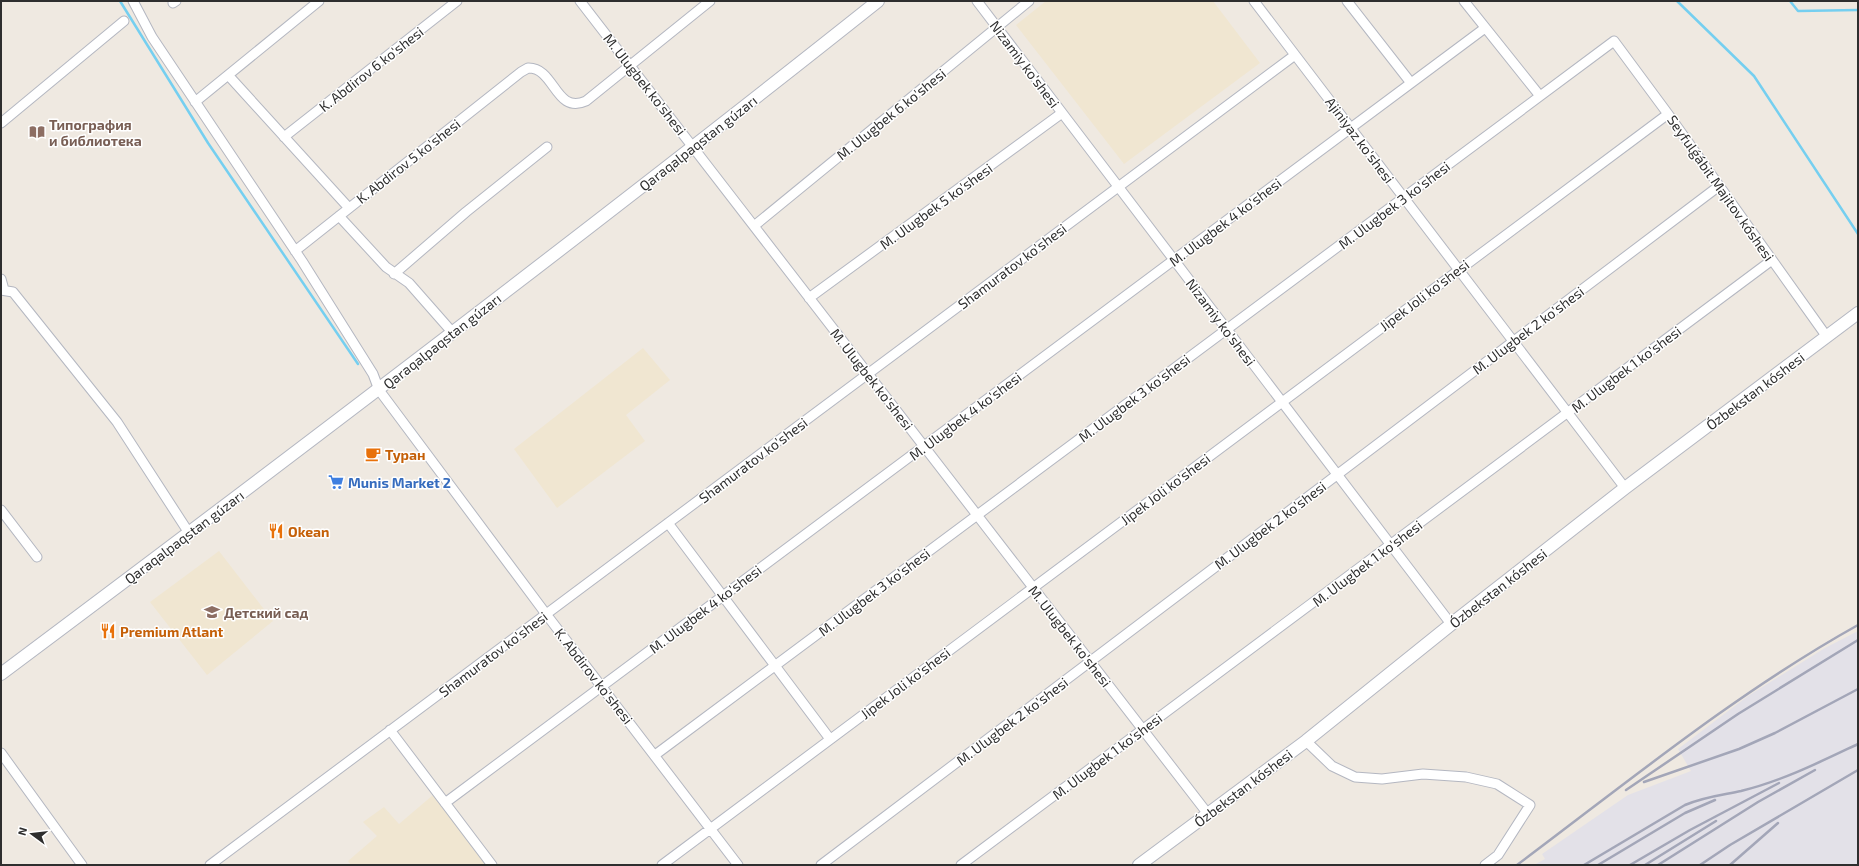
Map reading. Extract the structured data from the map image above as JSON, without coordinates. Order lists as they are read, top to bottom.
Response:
{
  "streets": {
    "street": [
      "Nizamiy ko'shesi",
      "K. Abdirov 6 ko'shesi",
      "M. Ulugbek ko'shesi",
      "M. Ulugbek 6 ko'shesi",
      "Ajiniyaz ko'shesi",
      "Qaraqalpaqstan gúzarı",
      "K. Abdirov 5 ko'shesi",
      "Seyfulǵábit Majitov kóshesi",
      "M. Ulugbek 3 ko'shesi",
      "M. Ulugbek 5 ko'shesi",
      "M. Ulugbek 4 ko'shesi",
      "Shamuratov ko'shesi",
      "Jipek Joli ko'shesi",
      "M. Ulugbek 2 ko'shesi",
      "M. Ulugbek 1 ko'shesi",
      "Ózbekstan kóshesi",
      "K. Abdirov ko'shesi"
    ]
  },
  "crossings": [
    ["Nizamiy ko'shesi", "M. Ulugbek 6 ko'shesi"],
    ["Nizamiy ko'shesi", "M. Ulugbek 3 ko'shesi"],
    ["Nizamiy ko'shesi", "M. Ulugbek 5 ko'shesi"],
    ["Nizamiy ko'shesi", "M. Ulugbek 4 ko'shesi"],
    ["Nizamiy ko'shesi", "Shamuratov ko'shesi"],
    ["Nizamiy ko'shesi", "Jipek Joli ko'shesi"],
    ["Nizamiy ko'shesi", "M. Ulugbek 2 ko'shesi"],
    ["Nizamiy ko'shesi", "M. Ulugbek 1 ko'shesi"],
    ["Nizamiy ko'shesi", "Ózbekstan kóshesi"],
    ["M. Ulugbek ko'shesi", "M. Ulugbek 6 ko'shesi"],
    ["M. Ulugbek ko'shesi", "Qaraqalpaqstan gúzarı"],
    ["M. Ulugbek ko'shesi", "K. Abdirov 5 ko'shesi"],
    ["M. Ulugbek ko'shesi", "M. Ulugbek 3 ko'shesi"],
    ["M. Ulugbek ko'shesi", "M. Ulugbek 5 ko'shesi"],
    ["M. Ulugbek ko'shesi", "M. Ulugbek 4 ko'shesi"],
    ["M. Ulugbek ko'shesi", "Shamuratov ko'shesi"],
    ["M. Ulugbek ko'shesi", "Jipek Joli ko'shesi"],
    ["M. Ulugbek ko'shesi", "M. Ulugbek 2 ko'shesi"],
    ["M. Ulugbek ko'shesi", "M. Ulugbek 1 ko'shesi"],
    ["M. Ulugbek ko'shesi", "Ózbekstan kóshesi"],
    ["Ajiniyaz ko'shesi", "M. Ulugbek 3 ko'shesi"],
    ["Ajiniyaz ko'shesi", "M. Ulugbek 4 ko'shesi"],
    ["Ajiniyaz ko'shesi", "Shamuratov ko'shesi"],
    ["Ajiniyaz ko'shesi", "Jipek Joli ko'shesi"],
    ["Ajiniyaz ko'shesi", "M. Ulugbek 2 ko'shesi"],
    ["Ajiniyaz ko'shesi", "M. Ulugbek 1 ko'shesi"],
    ["Ajiniyaz ko'shesi", "Ózbekstan kóshesi"],
    ["Qaraqalpaqstan gúzarı", "K. Abdirov ko'shesi"],
    ["K. Abdirov 5 ko'shesi", "K. Abdirov ko'shesi"],
    ["Seyfulǵábit Majitov kóshesi", "M. Ulugbek 3 ko'shesi"],
    ["Seyfulǵábit Majitov kóshesi", "Jipek Joli ko'shesi"],
    ["Seyfulǵábit Majitov kóshesi", "M. Ulugbek 2 ko'shesi"],
    ["Seyfulǵábit Majitov kóshesi", "M. Ulugbek 1 ko'shesi"],
    ["Seyfulǵábit Majitov kóshesi", "Ózbekstan kóshesi"],
    ["M. Ulugbek 3 ko'shesi", "K. Abdirov ko'shesi"],
    ["M. Ulugbek 4 ko'shesi", "K. Abdirov ko'shesi"],
    ["Shamuratov ko'shesi", "K. Abdirov ko'shesi"],
    ["Jipek Joli ko'shesi", "K. Abdirov ko'shesi"]
  ],
  "places": {
    "library": ["Типография и библиотека"],
    "cafe": ["Туран"],
    "supermarket": ["Munis Market 2"],
    "restaurant": ["Okean", "Premium Atlant"],
    "school or university": ["Детский сад"]
  },
  "north": "left"
}
